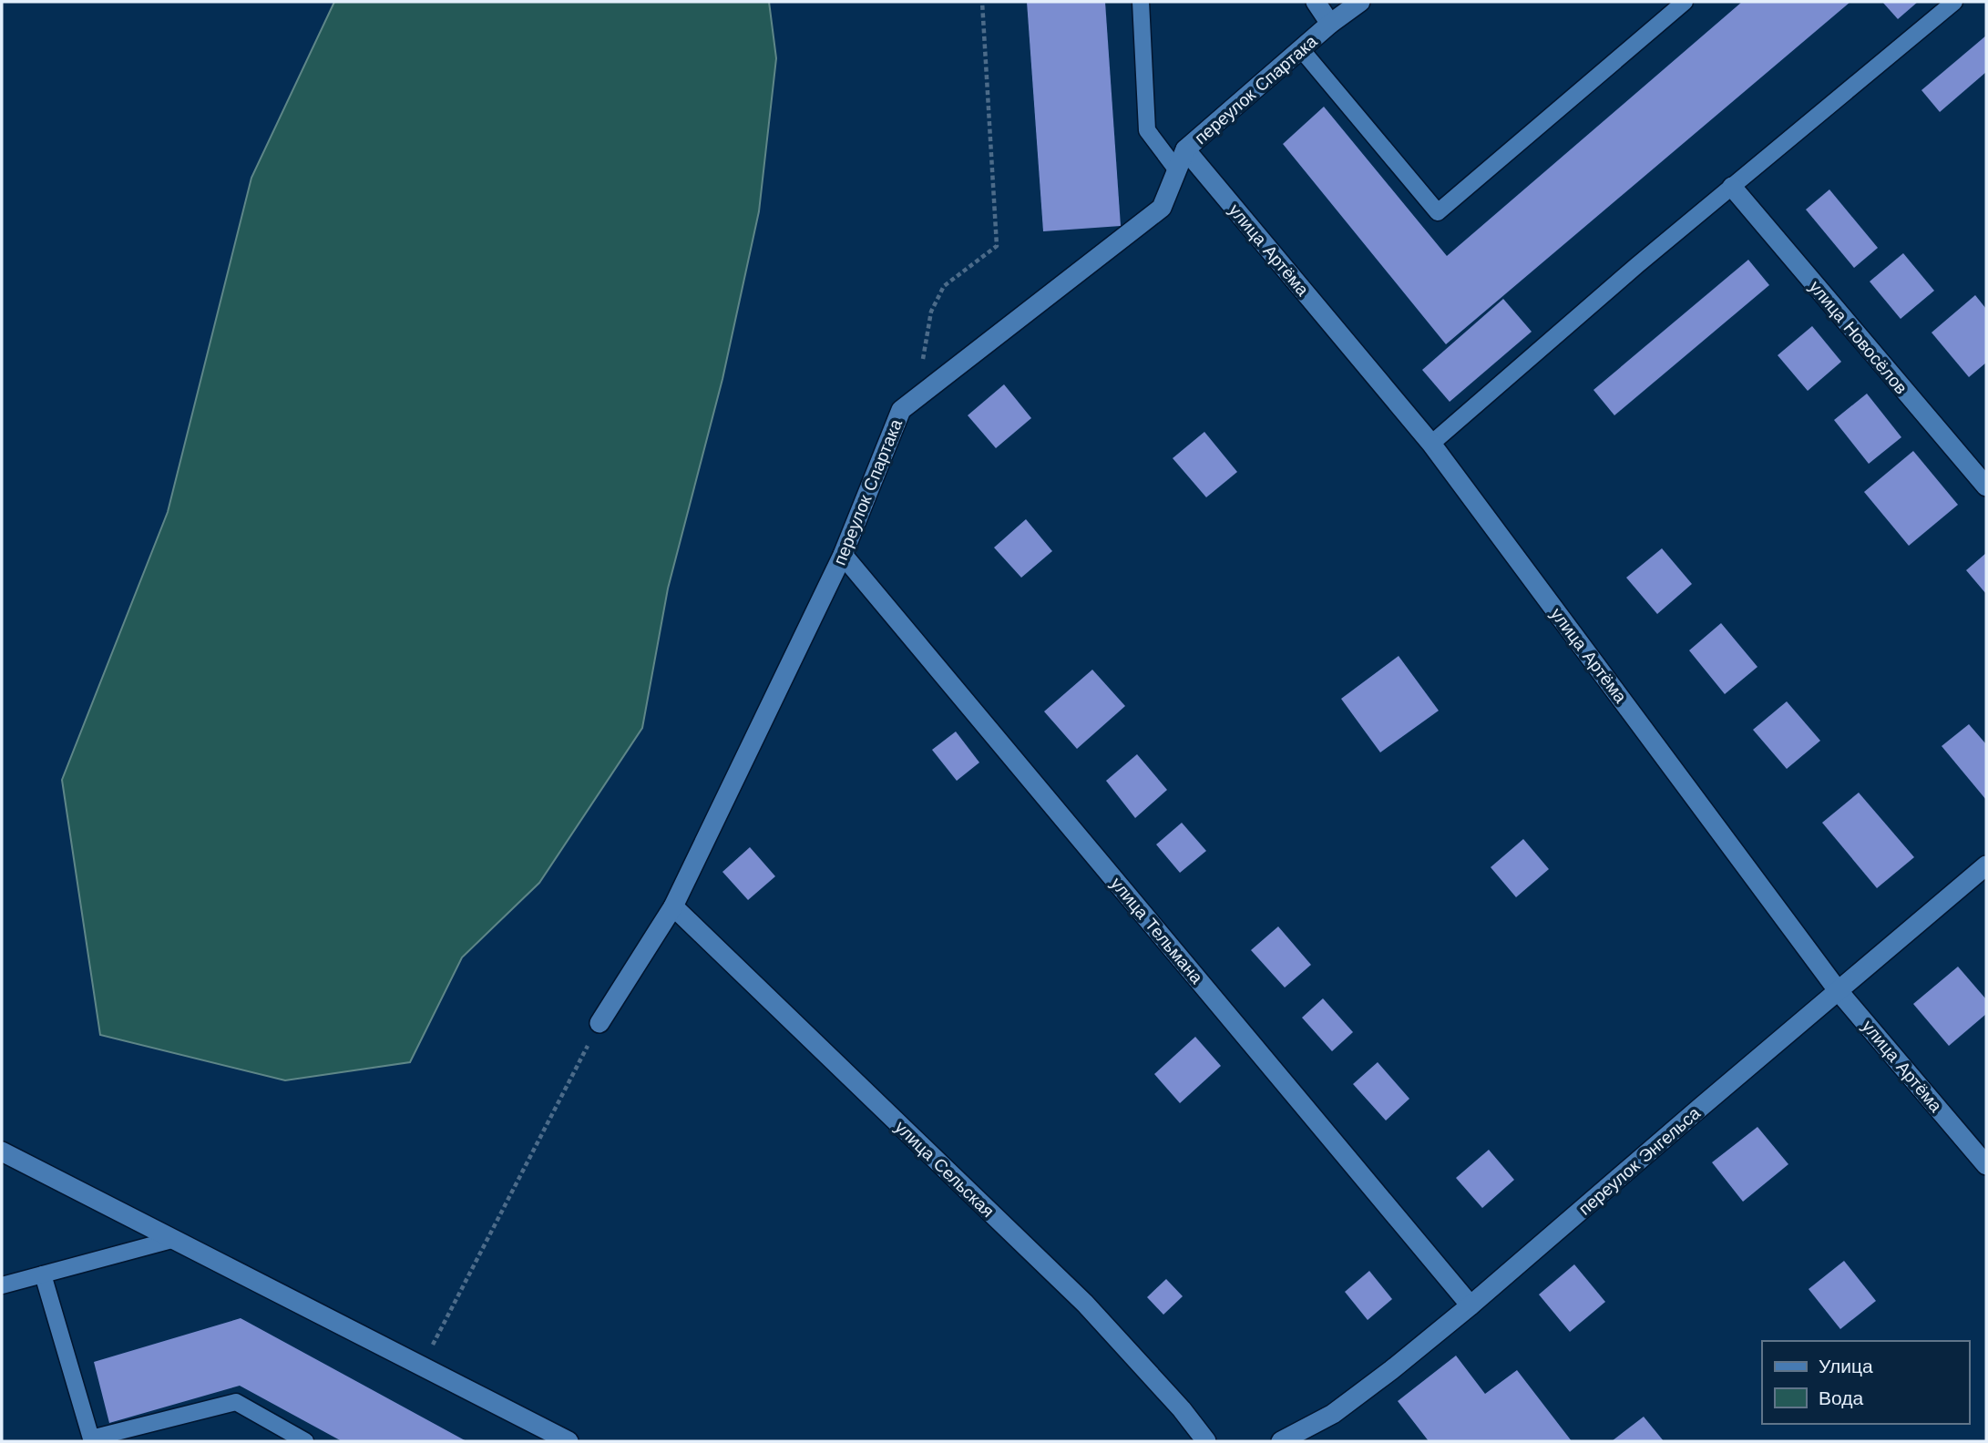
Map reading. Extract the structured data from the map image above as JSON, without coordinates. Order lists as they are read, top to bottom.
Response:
{
  "streets": {
    "street": [
      "переулок Спартака",
      "улица Артёма",
      "улица Новосёлов",
      "улица Тельмана",
      "переулок Энгельса",
      "улица Сельская"
    ]
  },
  "crossings": [
    ["переулок Спартака", "улица Артёма"],
    ["переулок Спартака", "улица Тельмана"],
    ["переулок Спартака", "улица Сельская"],
    ["улица Артёма", "переулок Энгельса"],
    ["улица Тельмана", "переулок Энгельса"]
  ],
  "legend": ["Улица", "Вода"]
}
